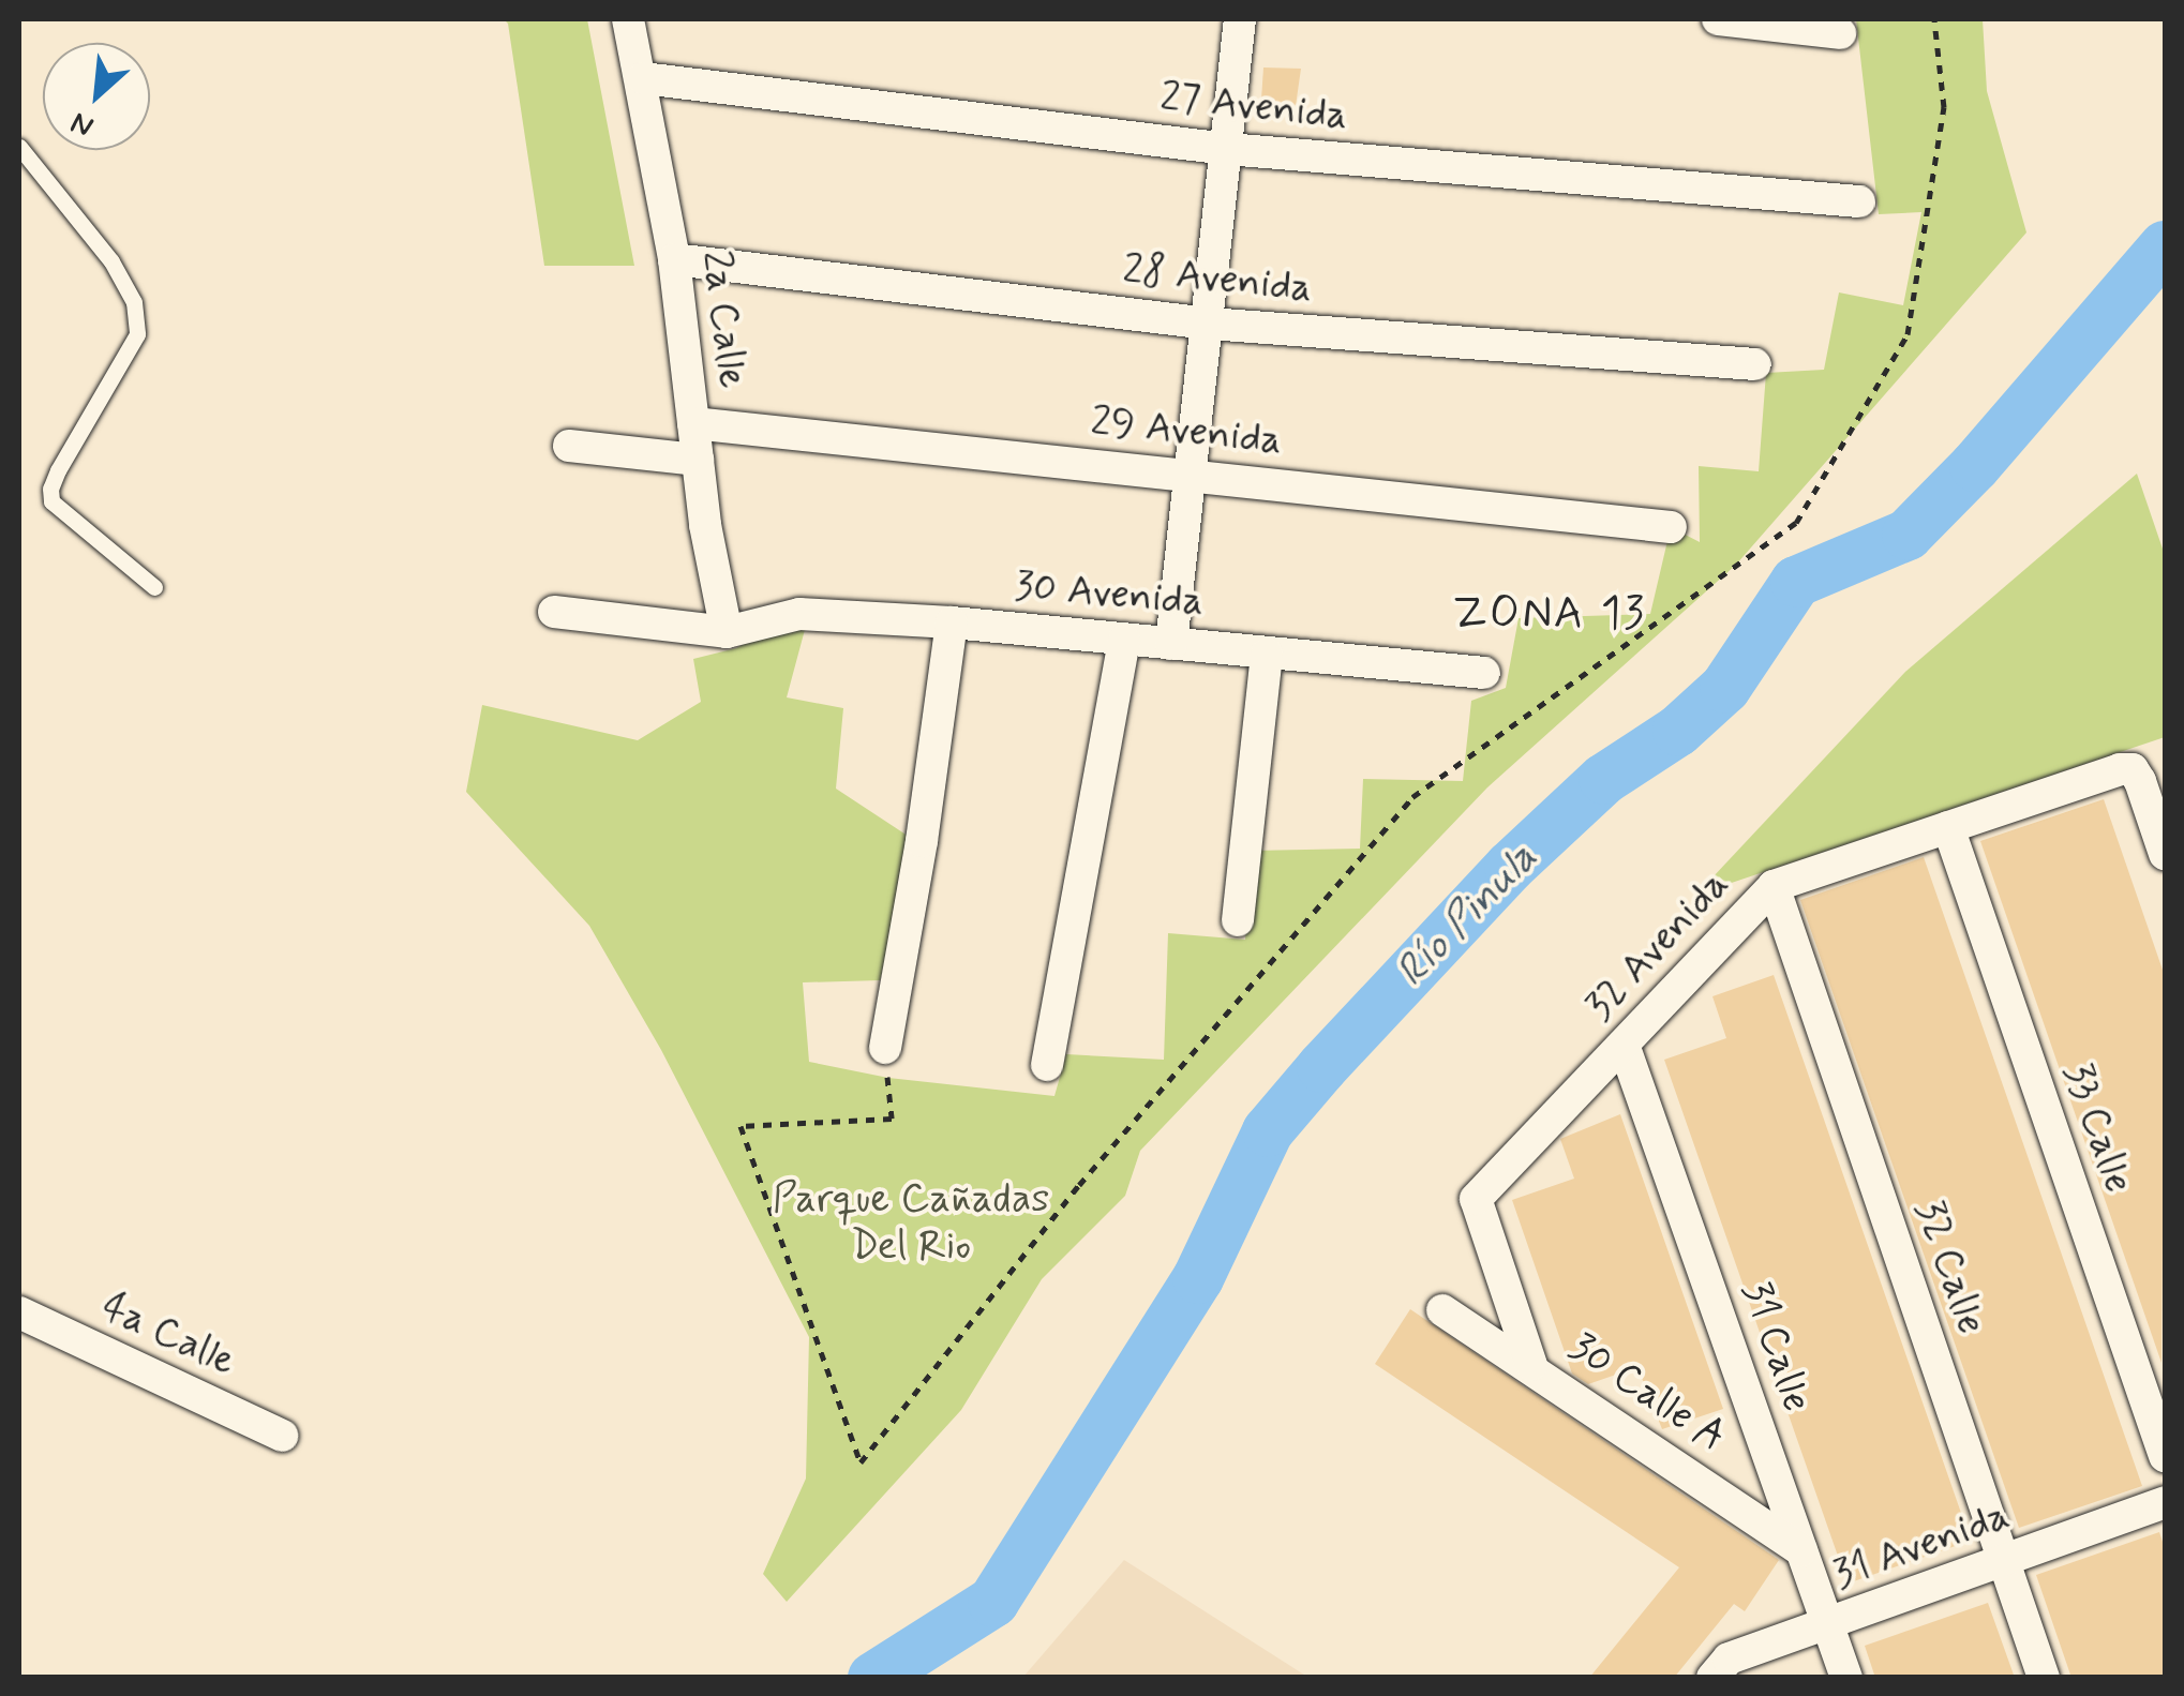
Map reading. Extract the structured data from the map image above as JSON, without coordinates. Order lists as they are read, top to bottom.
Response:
{
  "streets": {
    "street": [
      "27 Avenida",
      "28 Avenida",
      "2a Calle",
      "29 Avenida",
      "30 Avenida",
      "32 Avenida",
      "33 Calle",
      "32 Calle",
      "4a Calle",
      "31 Calle",
      "30 Calle A",
      "31 Avenida"
    ]
  },
  "crossings": [
    ["27 Avenida", "2a Calle"],
    ["28 Avenida", "2a Calle"],
    ["2a Calle", "29 Avenida"],
    ["2a Calle", "30 Avenida"],
    ["32 Avenida", "33 Calle"],
    ["32 Avenida", "32 Calle"],
    ["32 Avenida", "31 Calle"],
    ["32 Avenida", "30 Calle A"],
    ["32 Calle", "31 Avenida"],
    ["31 Calle", "30 Calle A"],
    ["31 Calle", "31 Avenida"]
  ],
  "districts": ["ZONA 13"],
  "water": ["Río Pinula"],
  "parks": ["Parque Cañadas Del Rio"],
  "north": "bottom left"
}
